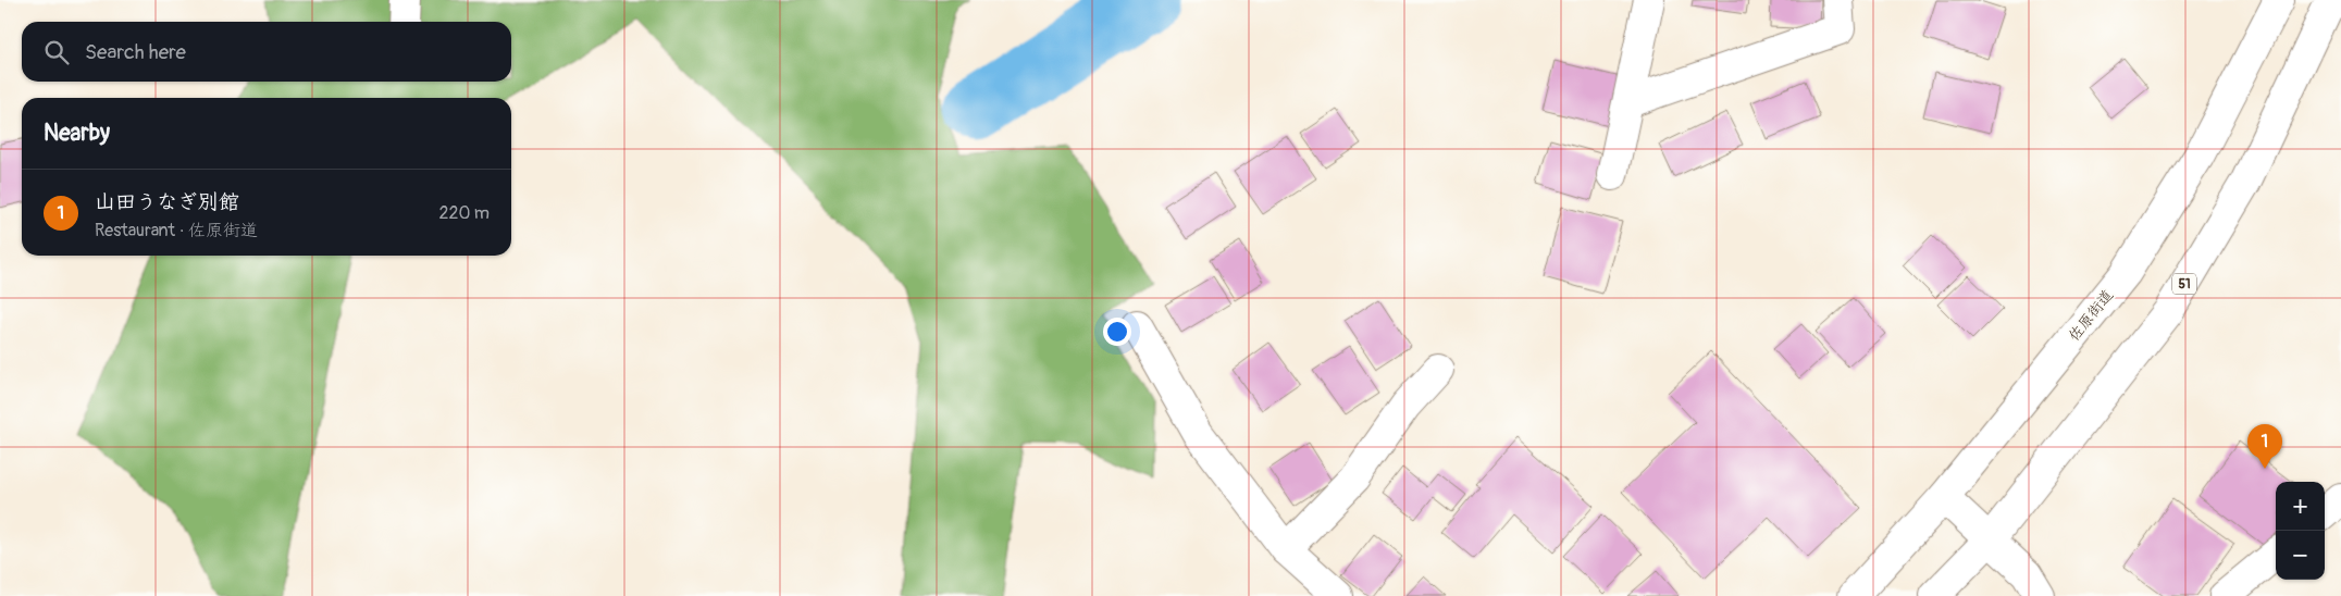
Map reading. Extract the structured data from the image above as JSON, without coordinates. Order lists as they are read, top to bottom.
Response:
{
  "streets": {
    "main road": ["51", "佐原街道"]
  },
  "page": {
    "search": "Search here",
    "heading": "Nearby",
    "list": [
      {
        "mark": "1",
        "name": "山田うなぎ別館",
        "note": "Restaurant · 佐原街道",
        "value": "220 m"
      }
    ],
    "pins": "1",
    "map_buttons": ["+", "−"]
  }
}
